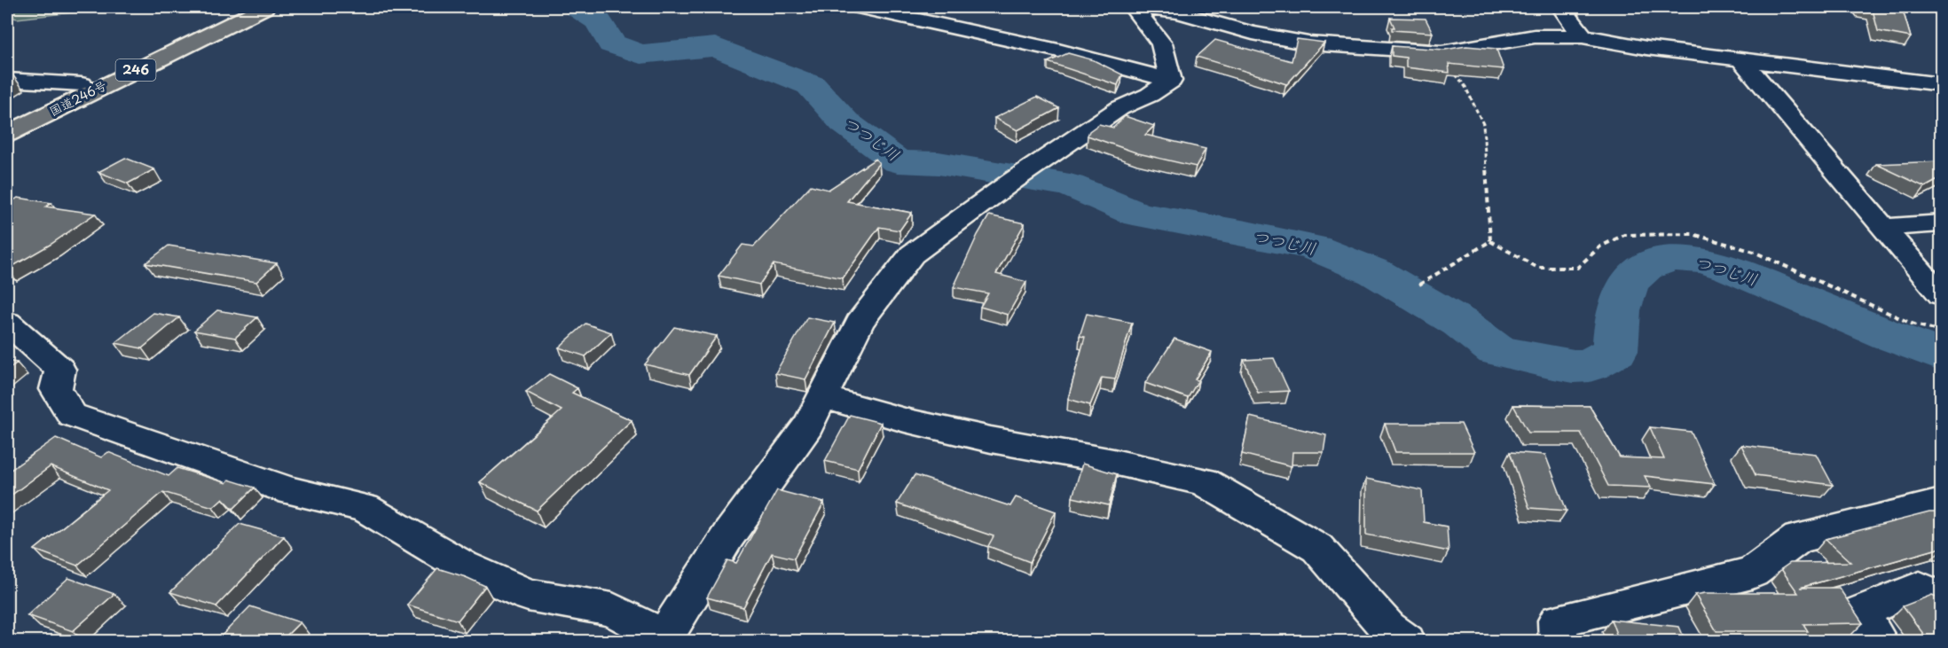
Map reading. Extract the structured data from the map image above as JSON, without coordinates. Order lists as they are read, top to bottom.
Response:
{
  "streets": {
    "highway": ["246", "国道246号"]
  },
  "water": ["つつじ川"]
}
